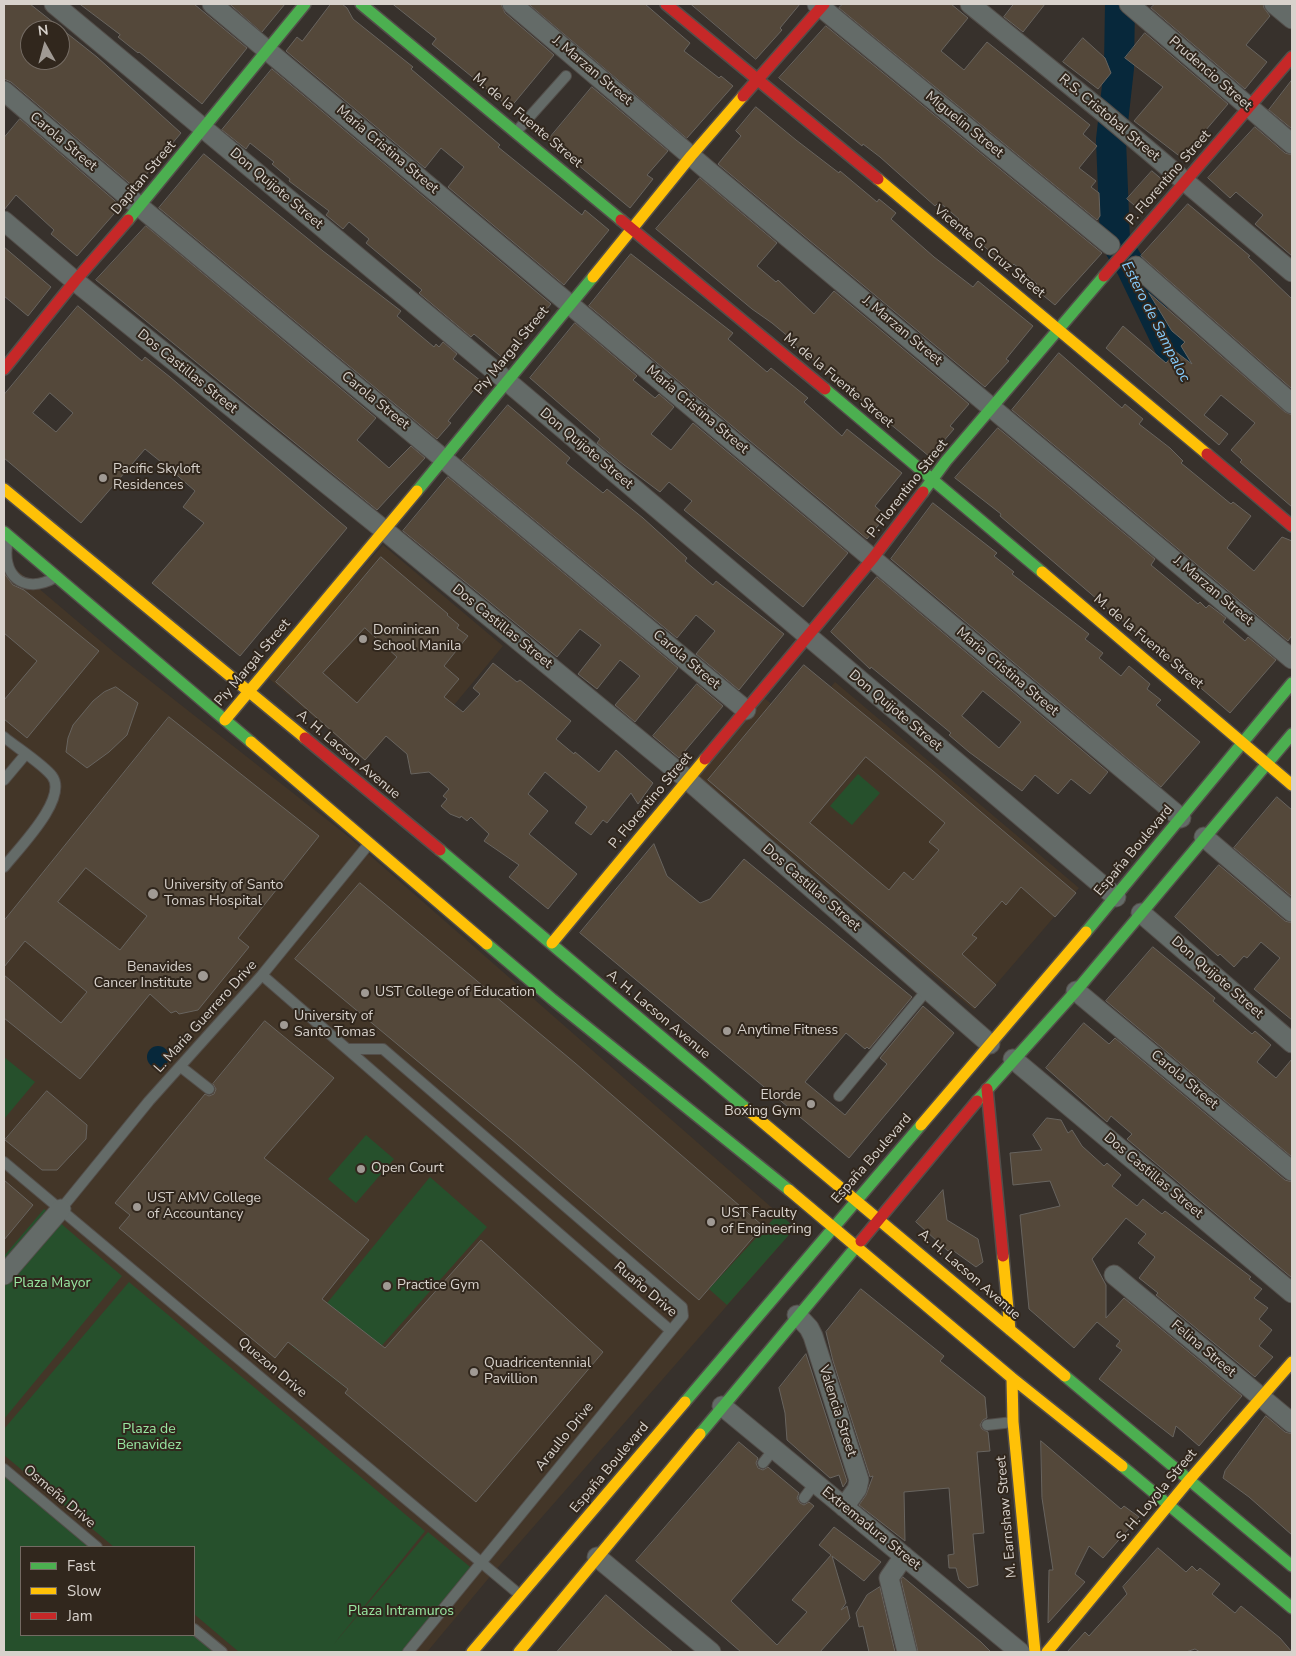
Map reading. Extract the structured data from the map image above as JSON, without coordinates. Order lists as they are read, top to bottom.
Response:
{
  "streets": {
    "main road": [
      "M. de la Fuente Street",
      "Dapitan Street",
      "P. Florentino Street",
      "Vicente G. Cruz Street",
      "Piy Margal Street",
      "A. H. Lacson Avenue",
      "España Boulevard",
      "S. H. Loyola Street",
      "M. Earnshaw Street"
    ],
    "street": [
      "J. Marzan Street",
      "Prudencio Street",
      "R.S. Cristobal Street",
      "Miguelin Street",
      "Carola Street",
      "Maria Cristina Street",
      "Don Quijote Street",
      "Dos Castillas Street",
      "Felina Street",
      "Valencia Street",
      "Extremadura Street"
    ],
    "lane": [
      "L. Maria Guerrero Drive",
      "Ruaño Drive",
      "Quezon Drive",
      "Araullo Drive",
      "Osmeña Drive"
    ]
  },
  "crossings": [
    ["J. Marzan Street", "P. Florentino Street"],
    ["J. Marzan Street", "Piy Margal Street"],
    ["Prudencio Street", "P. Florentino Street"],
    ["R.S. Cristobal Street", "P. Florentino Street"],
    ["M. de la Fuente Street", "P. Florentino Street"],
    ["M. de la Fuente Street", "Piy Margal Street"],
    ["M. de la Fuente Street", "España Boulevard"],
    ["Miguelin Street", "Piy Margal Street"],
    ["Carola Street", "Dapitan Street"],
    ["Carola Street", "P. Florentino Street"],
    ["Carola Street", "Piy Margal Street"],
    ["Maria Cristina Street", "Dapitan Street"],
    ["Maria Cristina Street", "P. Florentino Street"],
    ["Maria Cristina Street", "Piy Margal Street"],
    ["Maria Cristina Street", "España Boulevard"],
    ["Dapitan Street", "Don Quijote Street"],
    ["Dapitan Street", "Dos Castillas Street"],
    ["P. Florentino Street", "Don Quijote Street"],
    ["P. Florentino Street", "Vicente G. Cruz Street"],
    ["P. Florentino Street", "Dos Castillas Street"],
    ["P. Florentino Street", "A. H. Lacson Avenue"],
    ["Don Quijote Street", "Piy Margal Street"],
    ["Don Quijote Street", "España Boulevard"],
    ["Vicente G. Cruz Street", "Piy Margal Street"],
    ["Piy Margal Street", "Dos Castillas Street"],
    ["Piy Margal Street", "A. H. Lacson Avenue"],
    ["Dos Castillas Street", "España Boulevard"],
    ["A. H. Lacson Avenue", "España Boulevard"],
    ["A. H. Lacson Avenue", "S. H. Loyola Street"],
    ["España Boulevard", "Quezon Drive"],
    ["L. Maria Guerrero Drive", "Ruaño Drive"],
    ["L. Maria Guerrero Drive", "Quezon Drive"],
    ["Ruaño Drive", "Araullo Drive"],
    ["Felina Street", "S. H. Loyola Street"],
    ["Quezon Drive", "Araullo Drive"],
    ["Valencia Street", "Extremadura Street"]
  ],
  "water": ["Estero de Sampaloc"],
  "parks": ["Plaza Mayor", "Plaza de Benavidez", "Plaza Intramuros"],
  "places": [
    "Pacific Skyloft Residences",
    "Dominican School Manila",
    "University of Santo Tomas Hospital",
    "Benavides Cancer Institute",
    "UST College of Education",
    "University of Santo Tomas",
    "Anytime Fitness",
    "Elorde Boxing Gym",
    "Open Court",
    "UST AMV College of Accountancy",
    "UST Faculty of Engineering",
    "Practice Gym",
    "Quadricentennial Pavillion"
  ],
  "legend": ["Fast", "Slow", "Jam"],
  "north": "top"
}
